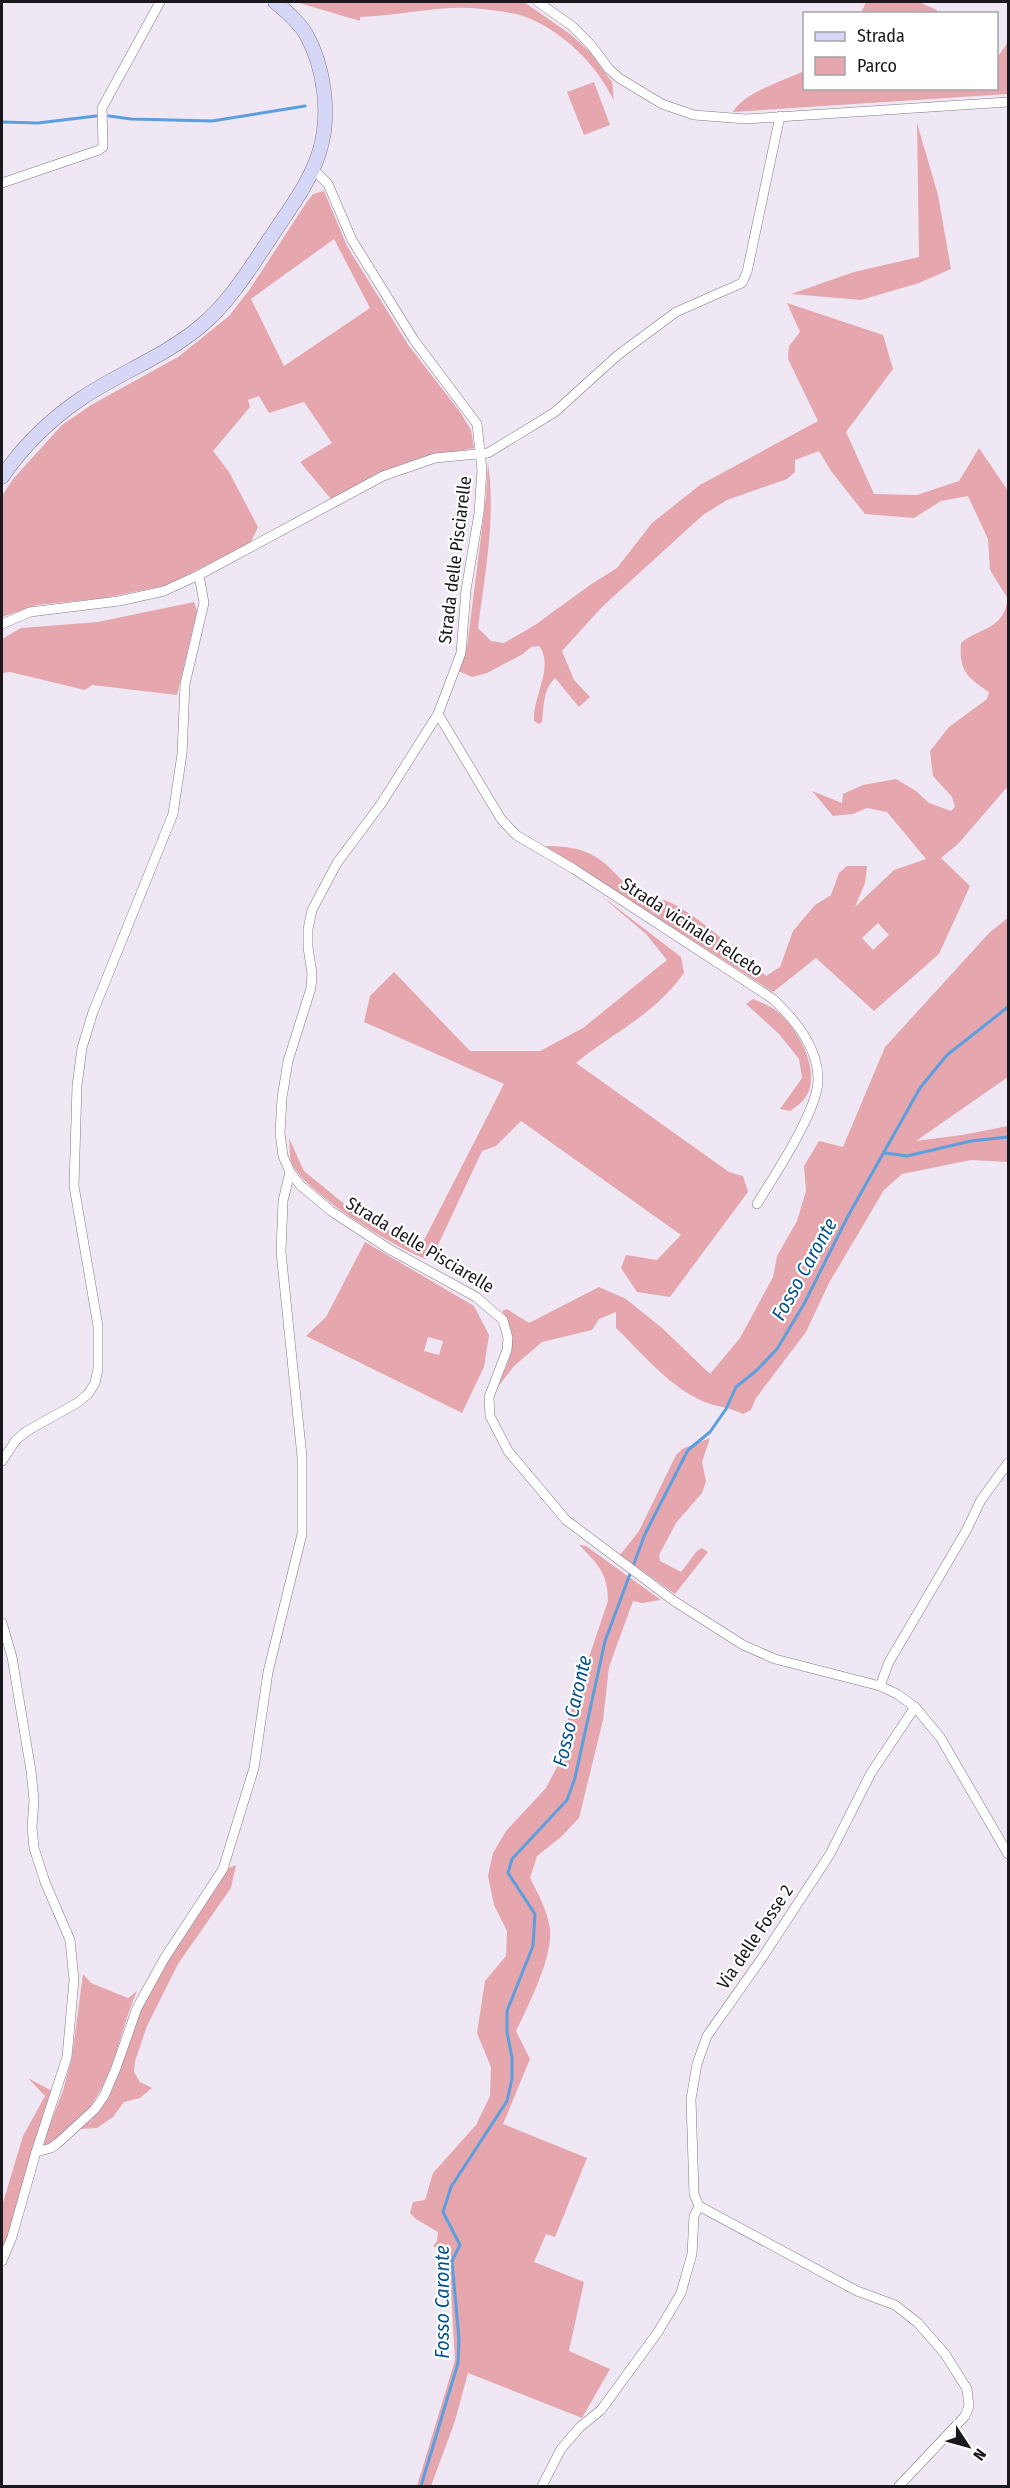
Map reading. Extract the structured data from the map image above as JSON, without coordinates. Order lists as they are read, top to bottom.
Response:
{
  "streets": {
    "street": ["Strada delle Pisciarelle", "Strada vicinale Felceto", "Via delle Fosse 2"]
  },
  "crossings": [
    ["Strada delle Pisciarelle", "Strada vicinale Felceto"],
    ["Strada delle Pisciarelle", "Via delle Fosse 2"]
  ],
  "water": ["Fosso Caronte"],
  "legend": ["Strada", "Parco"],
  "north": "bottom right"
}
